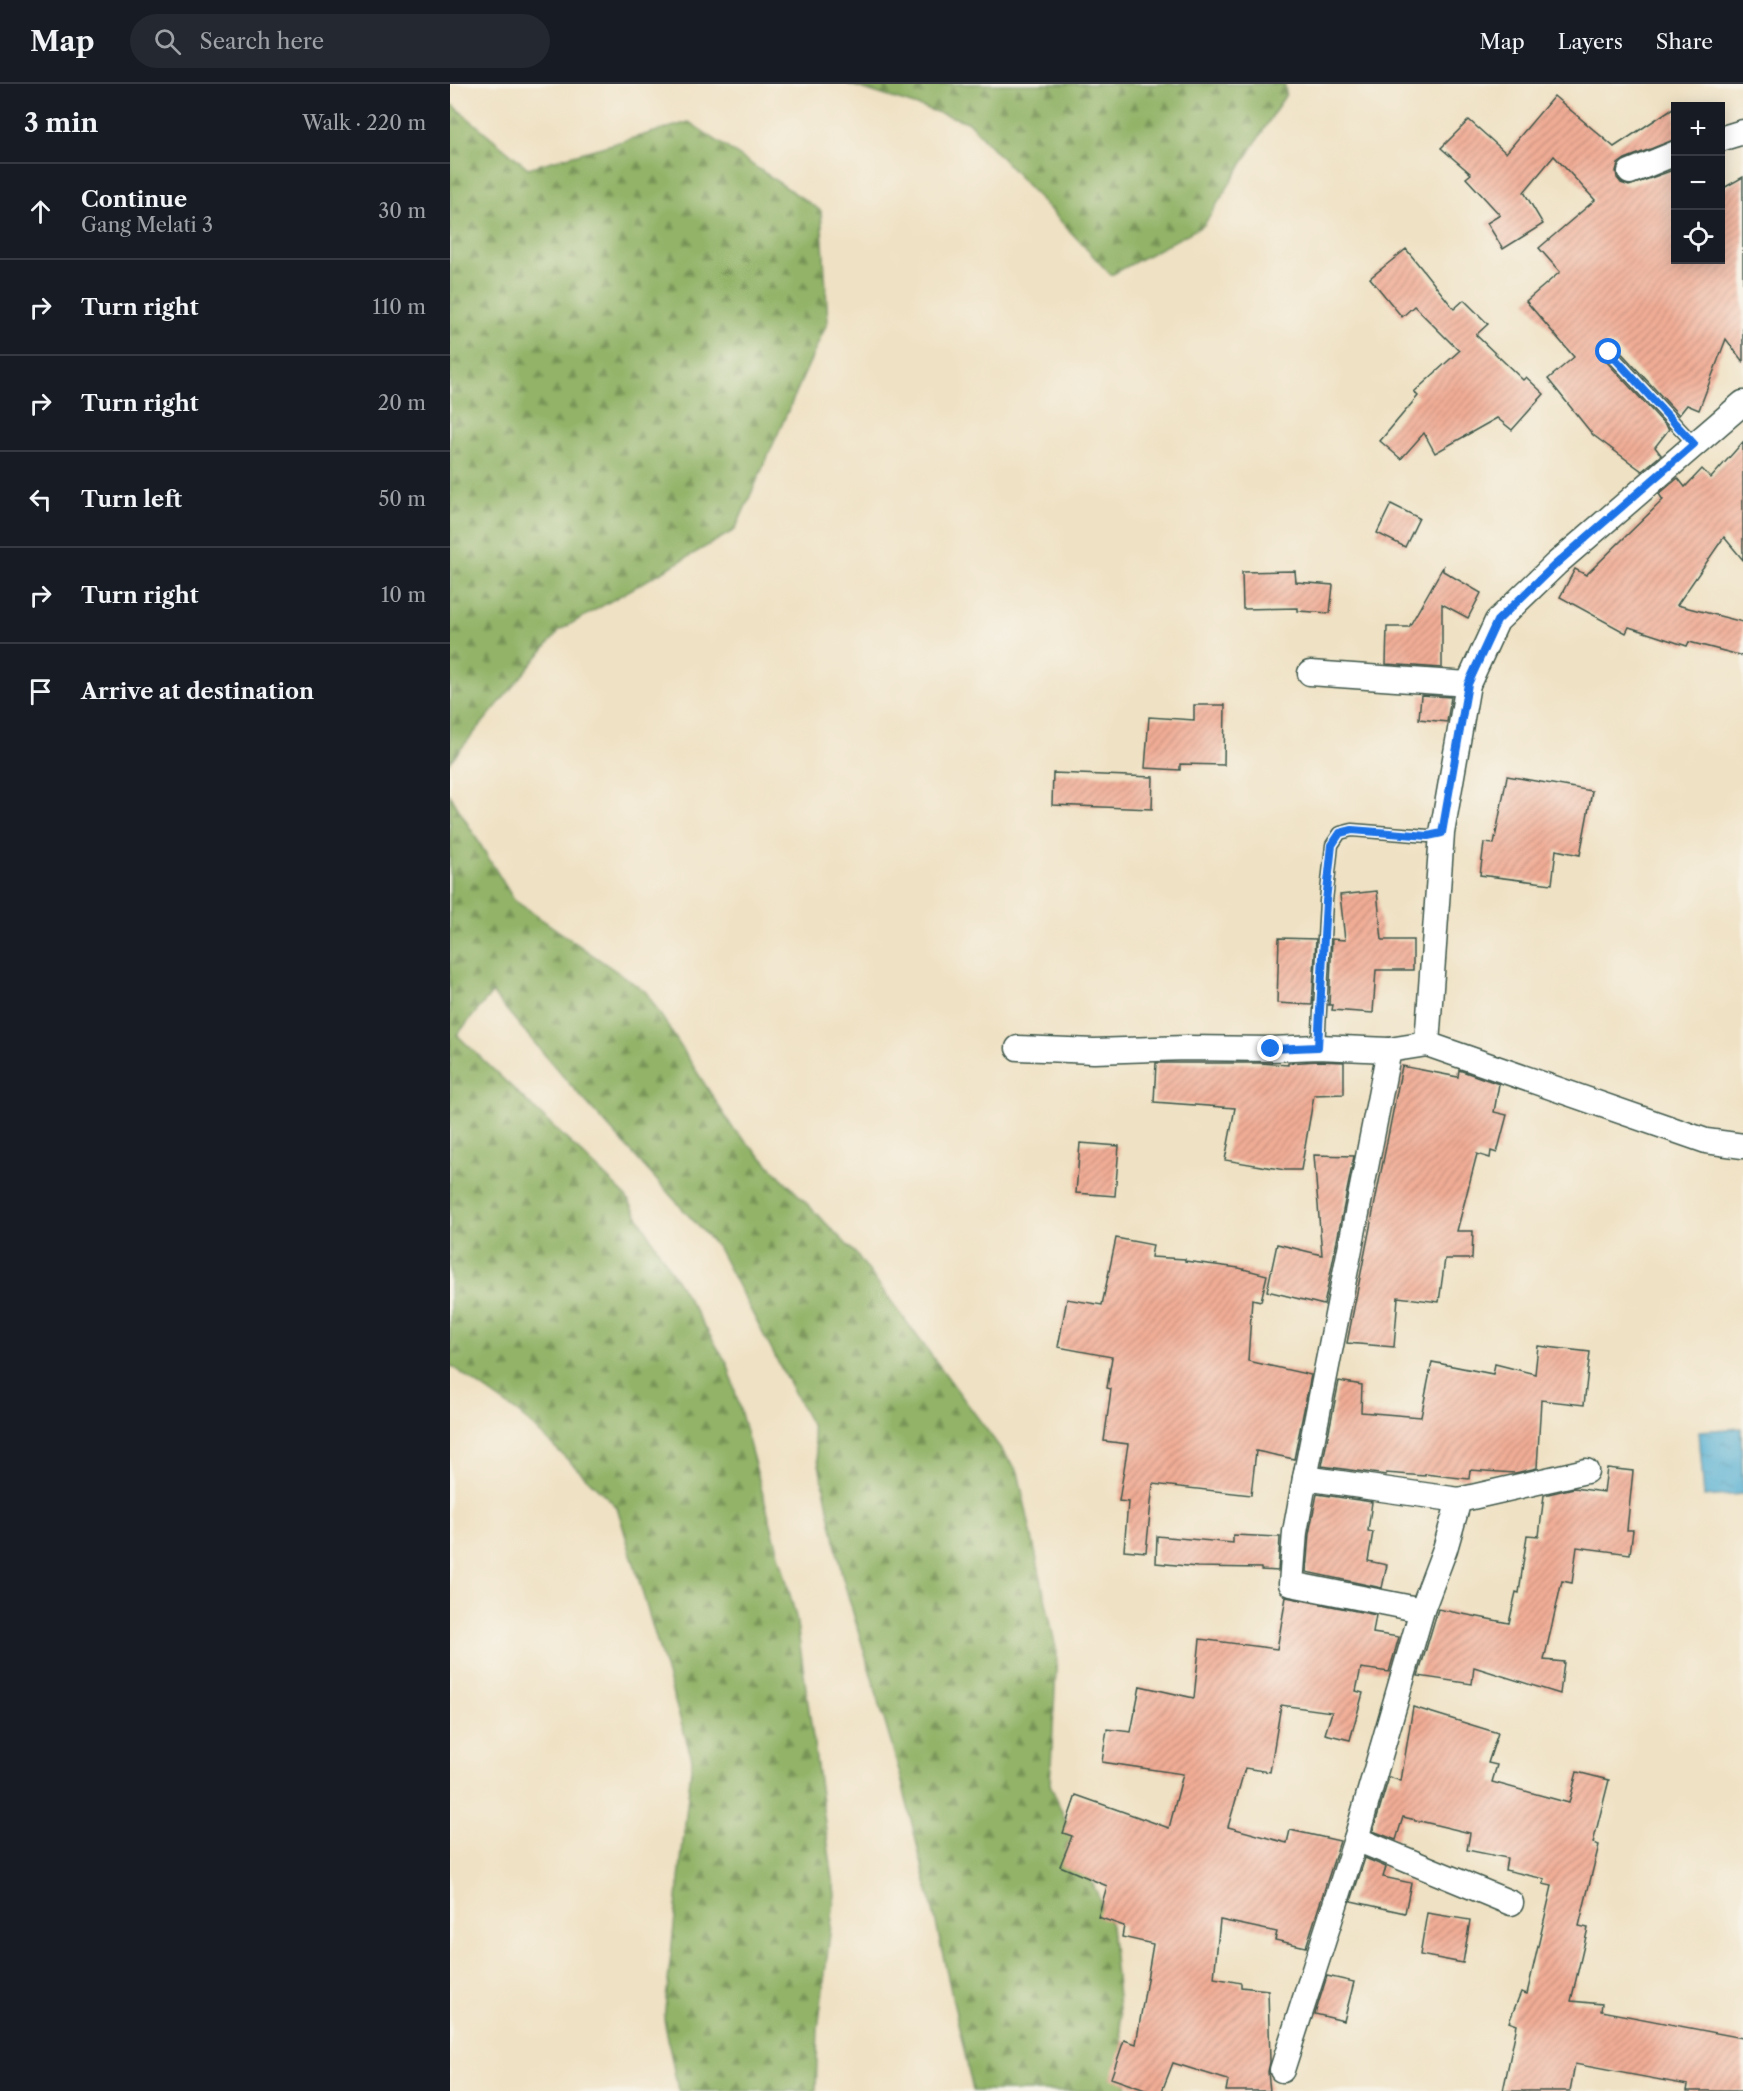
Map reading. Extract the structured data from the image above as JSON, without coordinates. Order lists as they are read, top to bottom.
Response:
{
  "page": {
    "header": "Map",
    "search": "Search here",
    "nav": ["Map", "Layers", "Share"],
    "heading": ["3 min", "Walk · 220 m"],
    "map_buttons": ["+", "−"],
    "list": [
      ["Continue", "Gang Melati 3", "30 m"],
      ["Turn right", "110 m"],
      ["Turn right", "20 m"],
      ["Turn left", "50 m"],
      ["Turn right", "10 m"],
      "Arrive at destination"
    ]
  }
}
